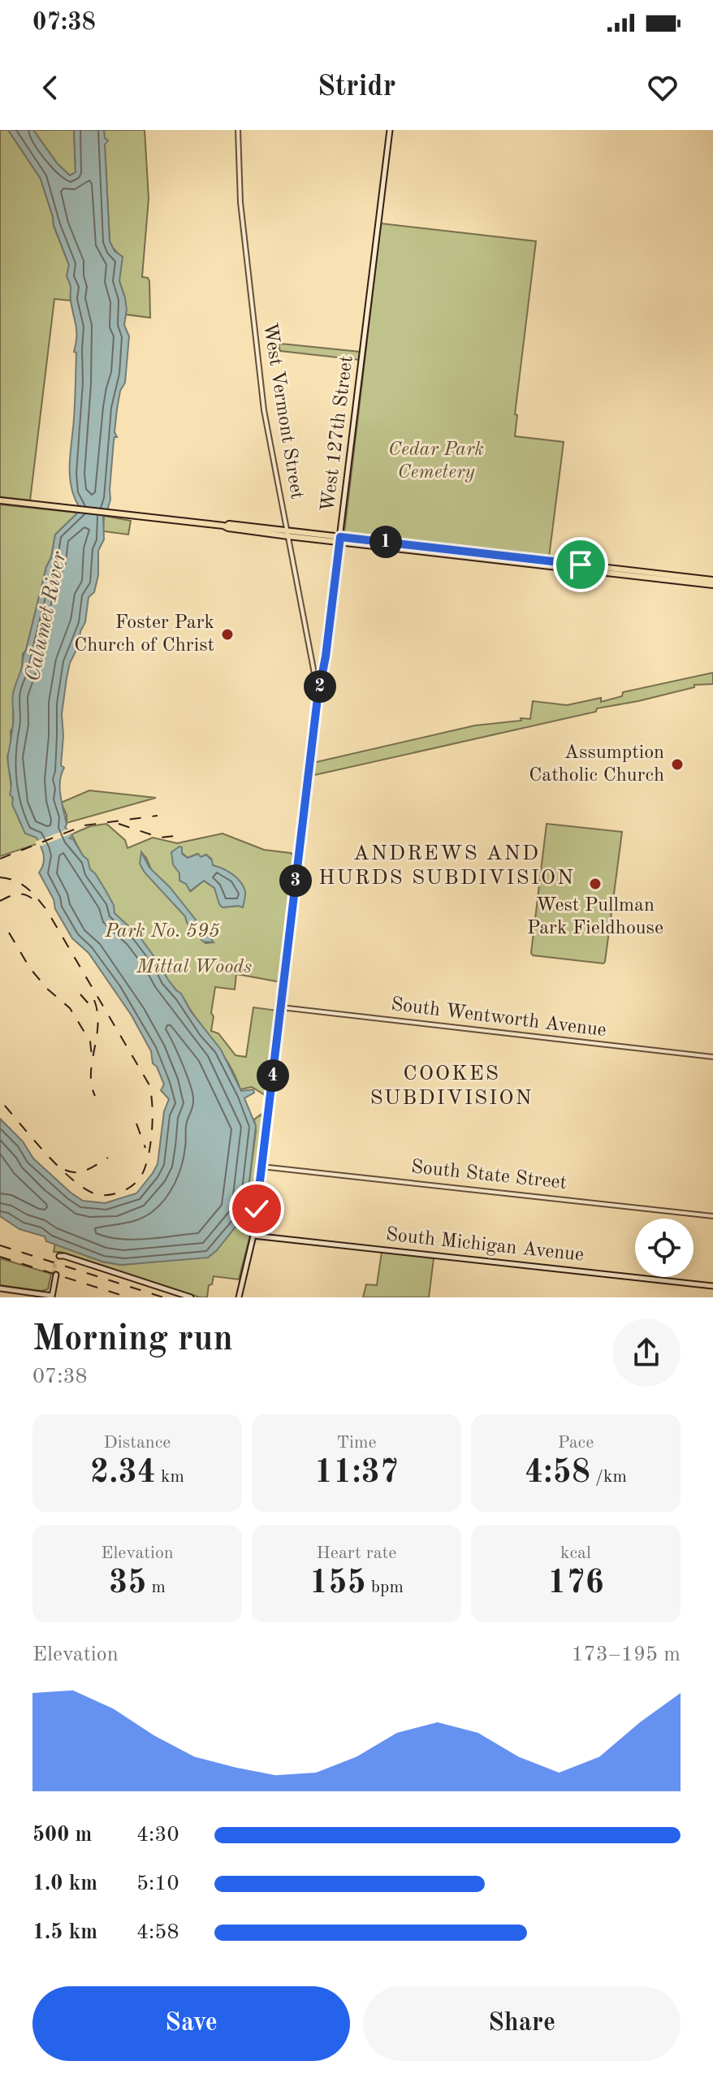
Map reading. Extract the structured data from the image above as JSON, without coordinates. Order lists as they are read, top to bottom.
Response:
{
  "streets": {
    "main road": ["West 127th Street", "South Michigan Avenue"],
    "street": ["West Vermont Street", "South Wentworth Avenue", "South State Street"]
  },
  "crossings": [
    ["West Vermont Street", "West 127th Street"],
    ["West 127th Street", "South Wentworth Avenue"],
    ["West 127th Street", "South State Street"],
    ["West 127th Street", "South Michigan Avenue"]
  ],
  "districts": ["ANDREWS AND HURDS SUBDIVISION", "COOKES SUBDIVISION"],
  "water": ["Calumet River"],
  "parks": ["Cedar Park Cemetery", "Park No. 595", "Mittal Woods"],
  "places": ["Foster Park Church of Christ", "Assumption Catholic Church", "West Pullman Park Fieldhouse"],
  "page": {
    "status": "07:38",
    "header": "Stridr",
    "pins": [
      "1",
      "2",
      "3",
      "4"
    ],
    "heading": ["Morning run", "07:38"],
    "stats": [
      ["Distance", "2.34 km"],
      ["Time", "11:37"],
      ["Pace", "4:58 /km"],
      ["Elevation", "35 m"],
      ["Heart rate", "155 bpm"],
      ["kcal", "176"]
    ],
    "chart": ["Elevation", "173–195 m"],
    "list": [
      {
        "name": "500 m",
        "note": "4:30"
      },
      {
        "name": "1.0 km",
        "note": "5:10"
      },
      {
        "name": "1.5 km",
        "note": "4:58"
      }
    ],
    "buttons": ["Save", "Share"]
  }
}
